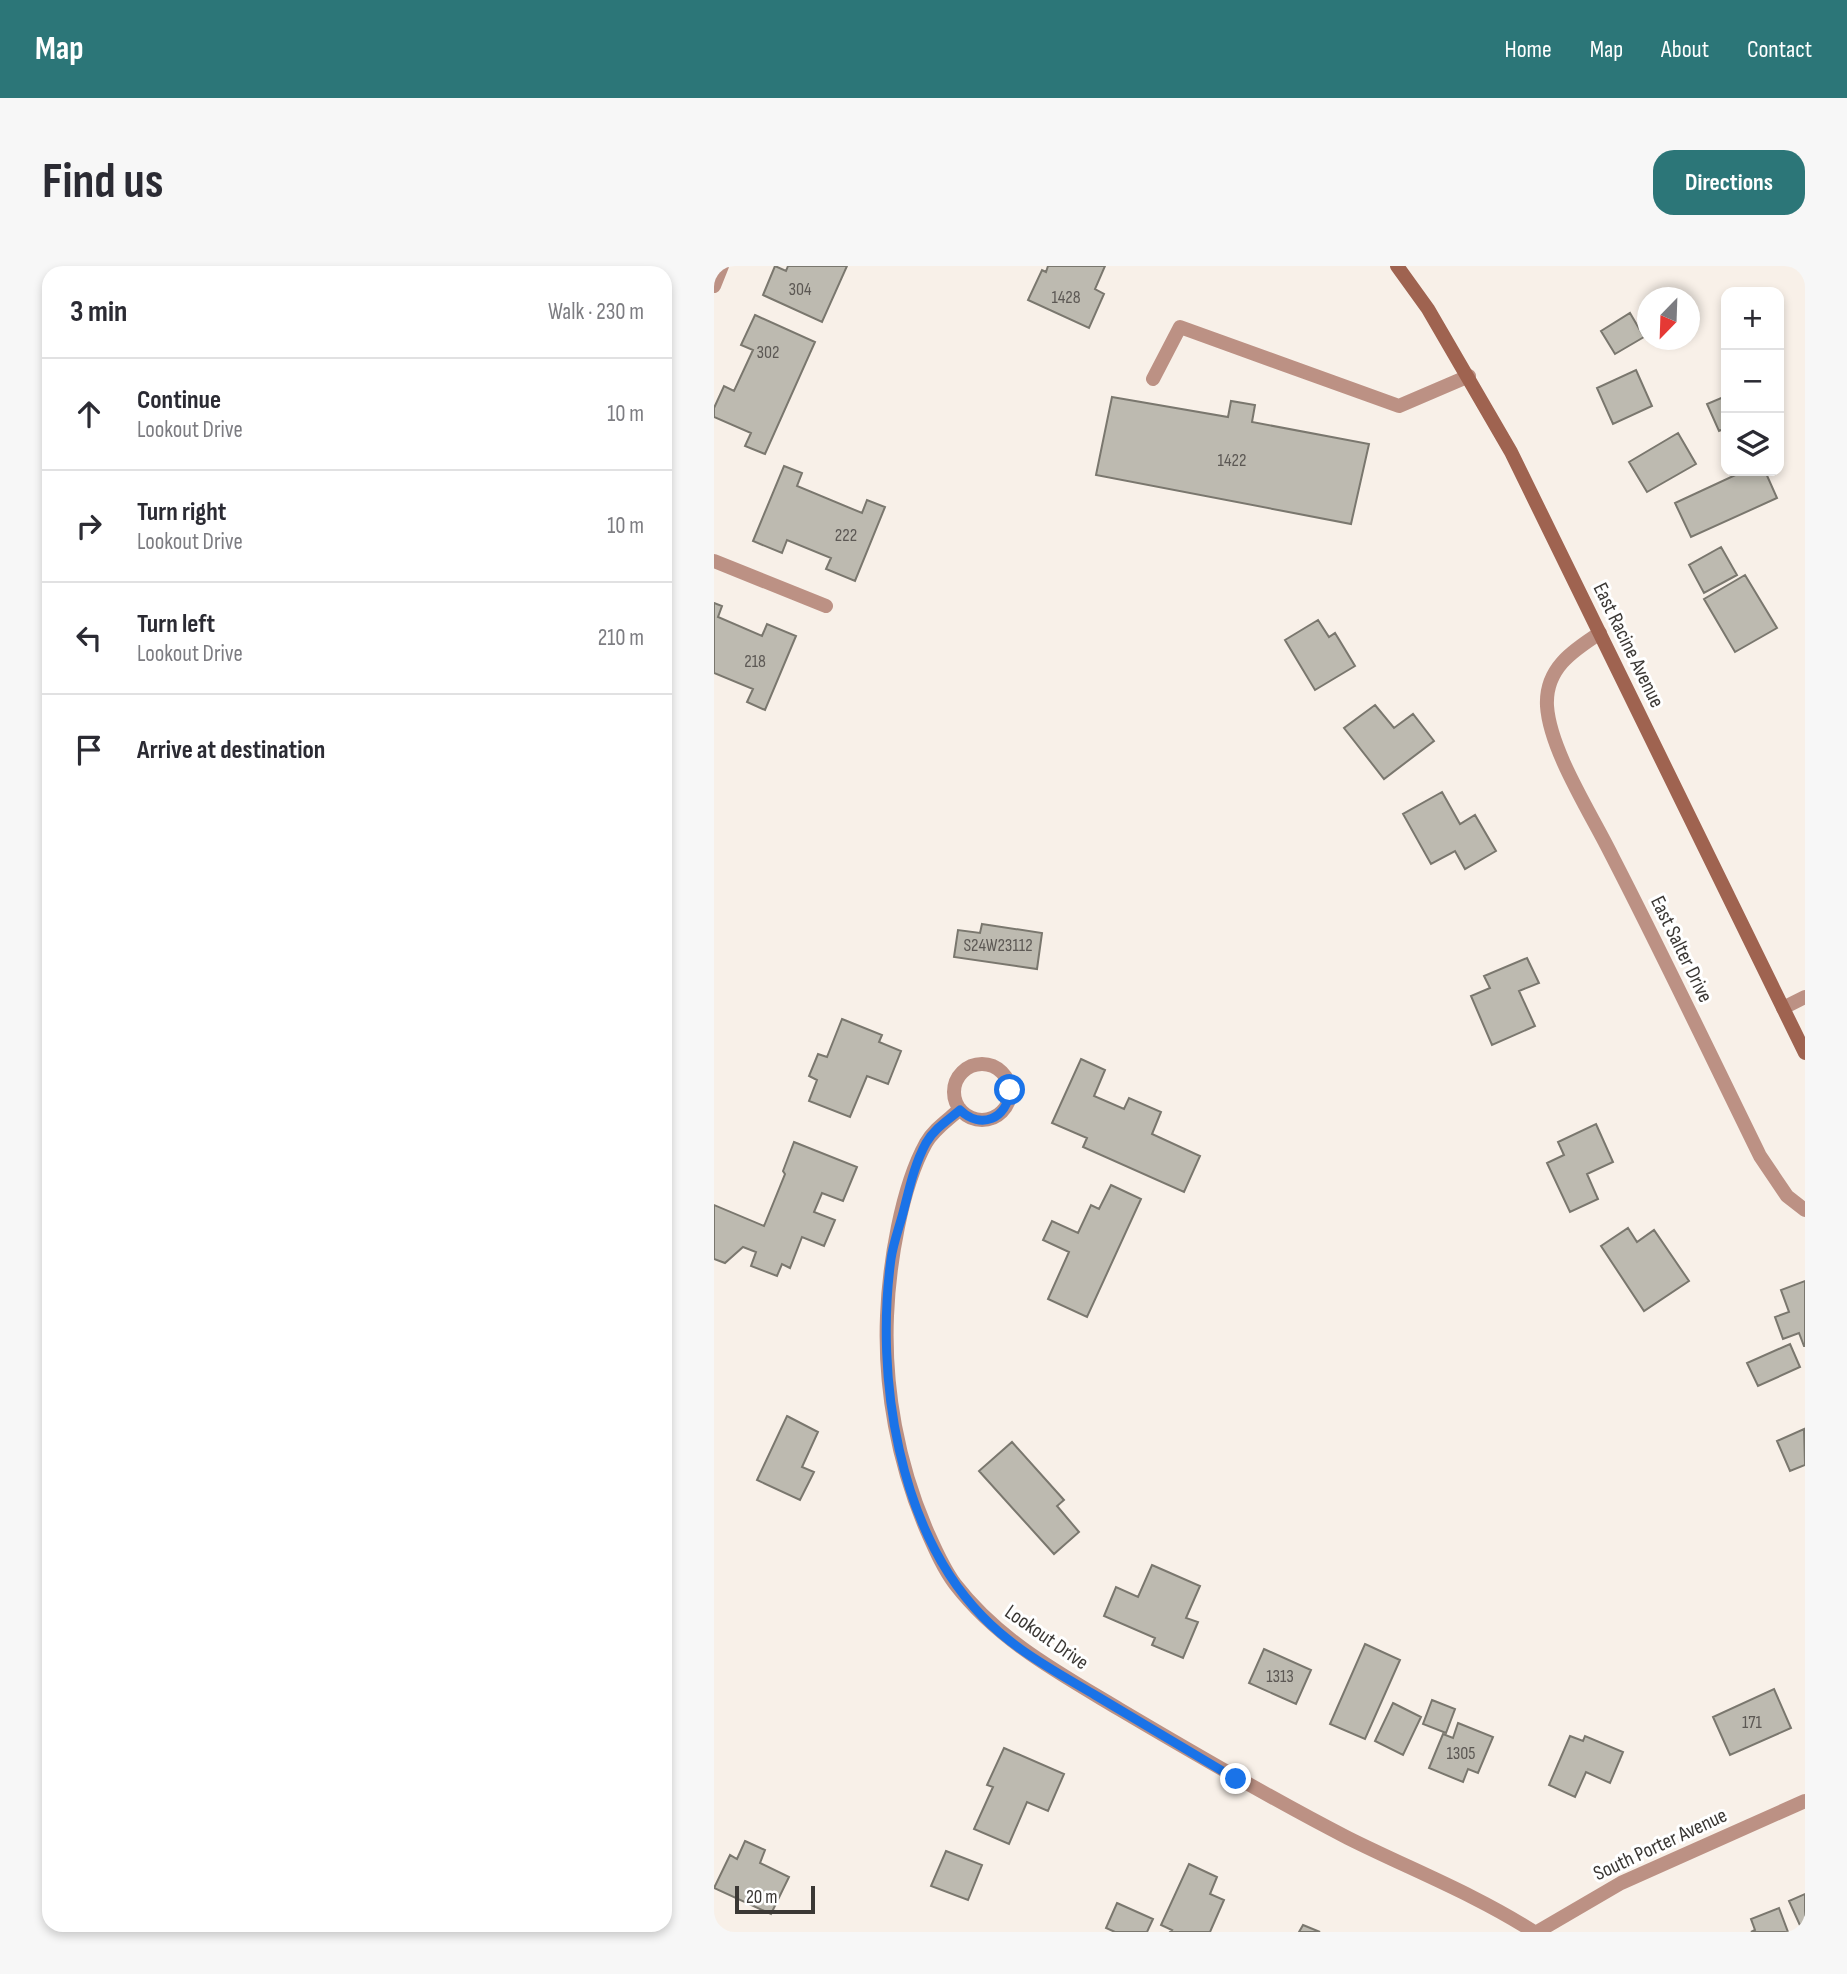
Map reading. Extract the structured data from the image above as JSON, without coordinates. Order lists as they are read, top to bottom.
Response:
{
  "streets": {
    "main road": ["East Racine Avenue"],
    "street": ["East Salter Drive", "Lookout Drive", "South Porter Avenue"]
  },
  "crossings": [
    ["East Racine Avenue", "East Salter Drive"],
    ["Lookout Drive", "South Porter Avenue"]
  ],
  "house_numbers": [
    "304",
    "1428",
    "302",
    "1422",
    "222",
    "218",
    "S24W23112",
    "1313",
    "171",
    "1305"
  ],
  "scale_bar": "20 m",
  "north": "bottom left",
  "page": {
    "header": "Map",
    "nav": [
      "Home",
      "Map",
      "About",
      "Contact"
    ],
    "buttons": "Directions",
    "title": "Find us",
    "heading": ["3 min", "Walk · 230 m"],
    "map_buttons": ["+", "−"],
    "list": [
      ["Continue", "Lookout Drive", "10 m"],
      ["Turn right", "Lookout Drive", "10 m"],
      ["Turn left", "Lookout Drive", "210 m"],
      "Arrive at destination"
    ],
    "scale": "20 m"
  }
}
